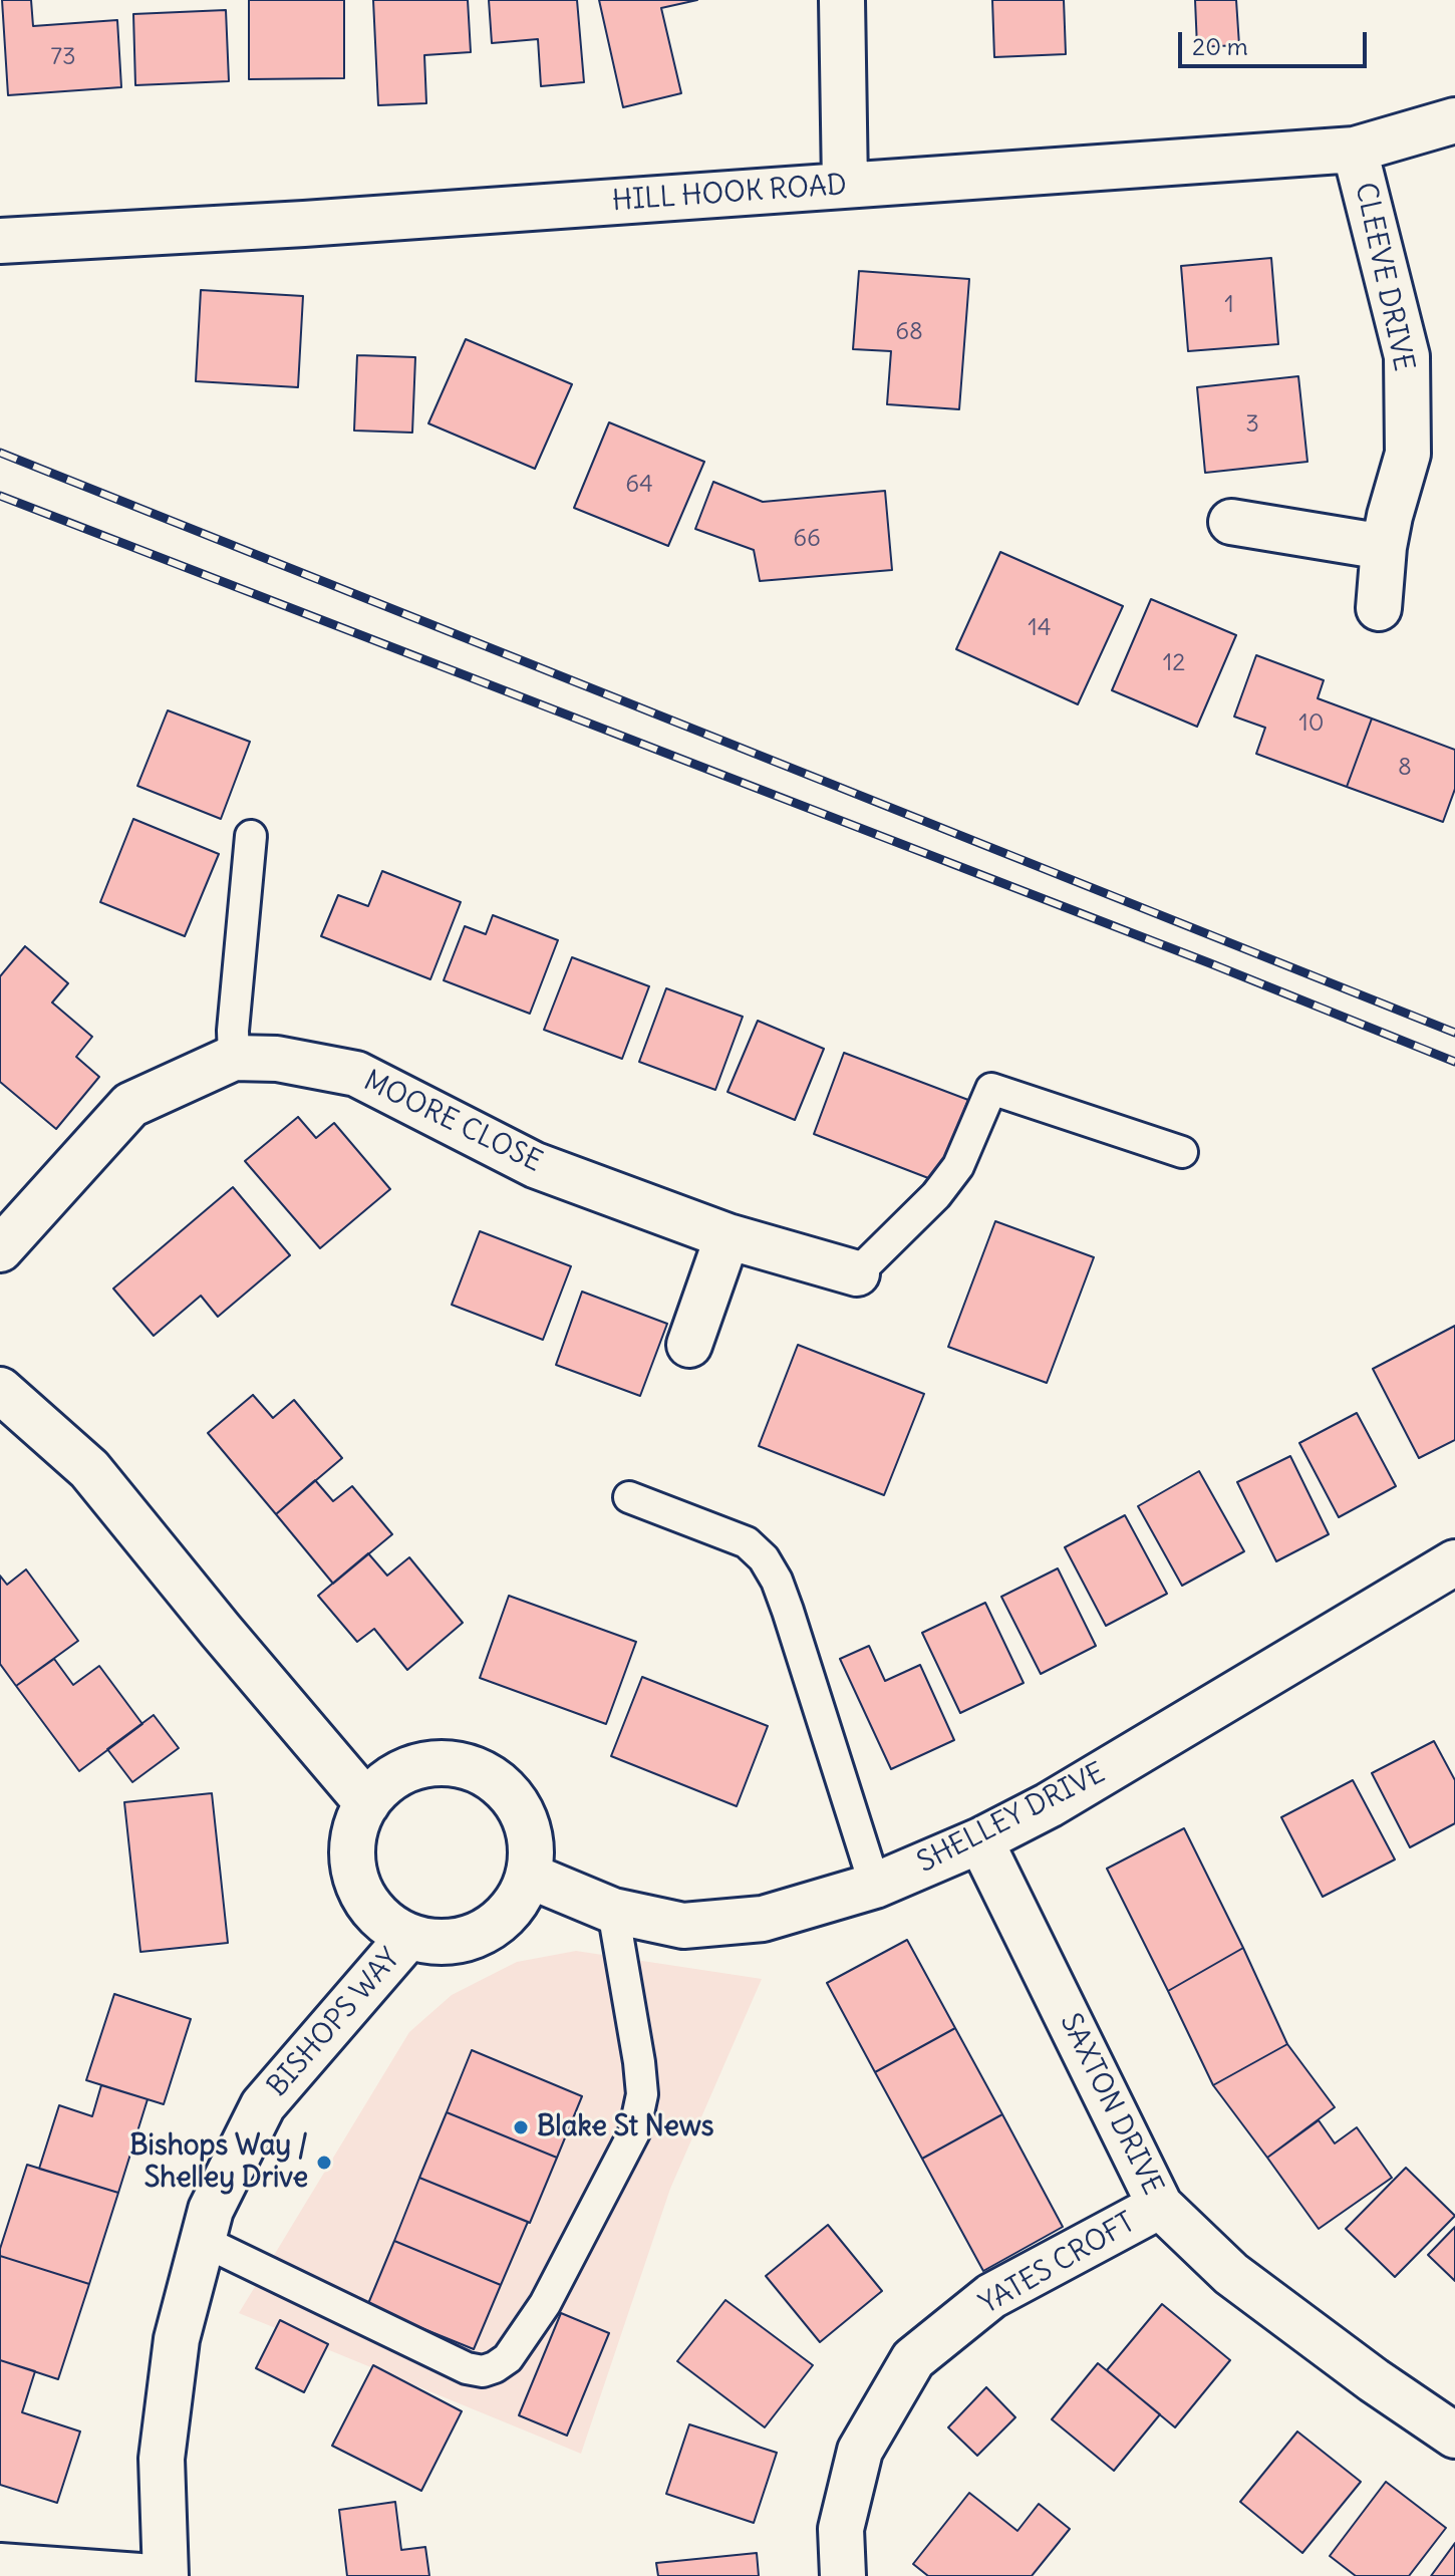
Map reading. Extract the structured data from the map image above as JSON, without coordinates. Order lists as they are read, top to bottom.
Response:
{
  "streets": {
    "street": [
      "HILL HOOK ROAD",
      "CLEEVE DRIVE",
      "MOORE CLOSE",
      "SHELLEY DRIVE",
      "BISHOPS WAY",
      "SAXTON DRIVE",
      "YATES CROFT"
    ]
  },
  "crossings": [
    ["HILL HOOK ROAD", "CLEEVE DRIVE"],
    ["SHELLEY DRIVE", "BISHOPS WAY"],
    ["SHELLEY DRIVE", "SAXTON DRIVE"],
    ["SAXTON DRIVE", "YATES CROFT"]
  ],
  "places": ["Blake St News", "Bishops Way / Shelley Drive"],
  "house_numbers": [
    "73",
    "1",
    "68",
    "3",
    "64",
    "66",
    "14",
    "12",
    "10",
    "8"
  ],
  "scale_bar": "20 m"
}
